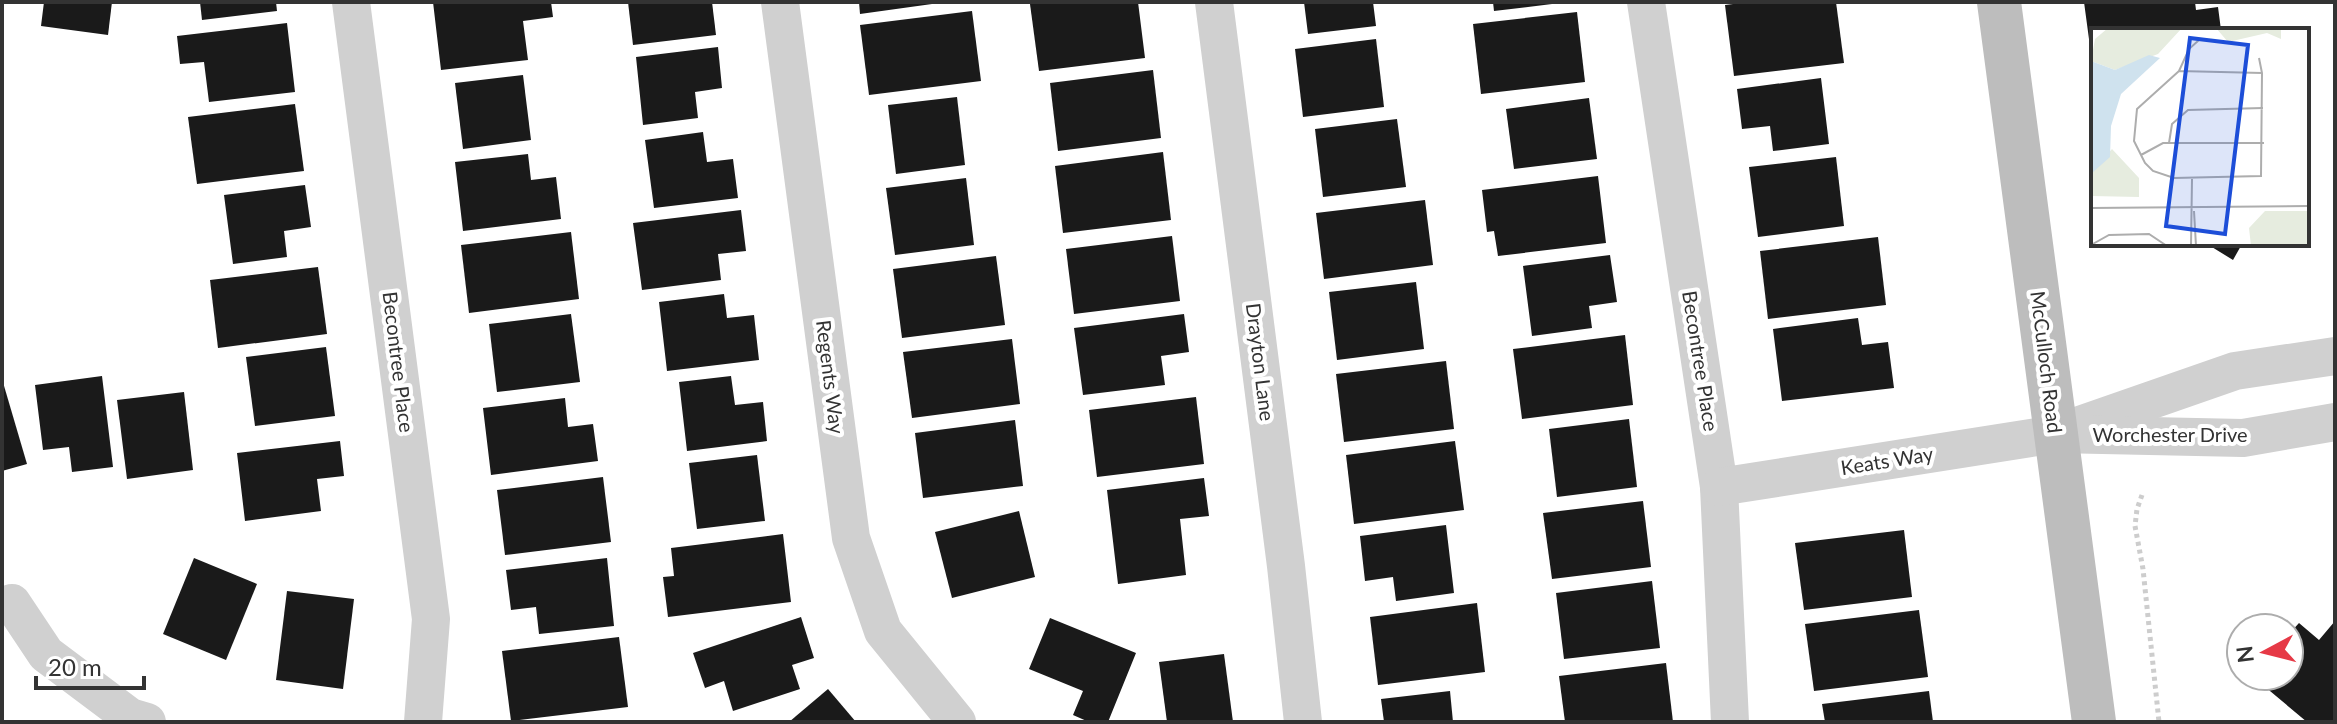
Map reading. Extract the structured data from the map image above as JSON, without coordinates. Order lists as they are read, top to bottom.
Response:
{
  "streets": {
    "main road": ["McCulloch Road"],
    "street": [
      "Becontree Place",
      "Drayton Lane",
      "Regents Way",
      "Worchester Drive",
      "Keats Way"
    ]
  },
  "crossings": [
    ["Becontree Place", "Keats Way"],
    ["McCulloch Road", "Worchester Drive"],
    ["McCulloch Road", "Keats Way"],
    ["Worchester Drive", "Keats Way"]
  ],
  "scale_bar": "20 m",
  "north": "left"
}
